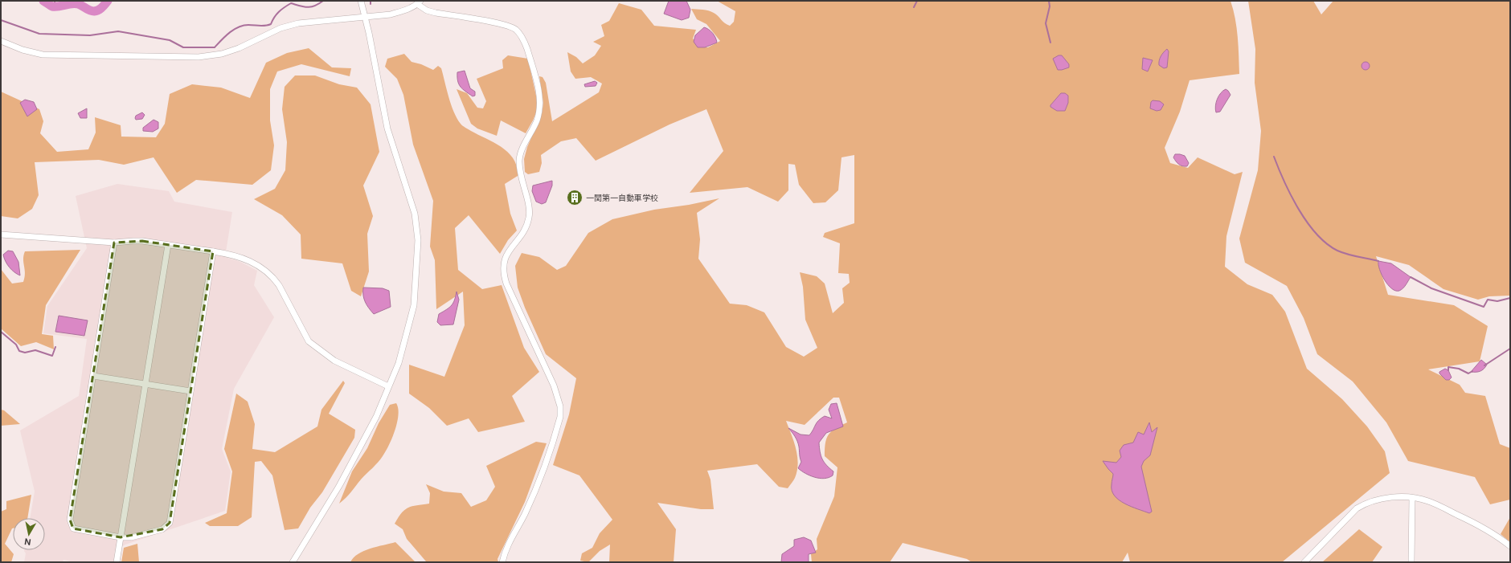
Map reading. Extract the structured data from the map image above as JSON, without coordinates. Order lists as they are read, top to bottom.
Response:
{
  "places": {
    "building": ["一関第一自動車学校"]
  },
  "north": "bottom"
}
